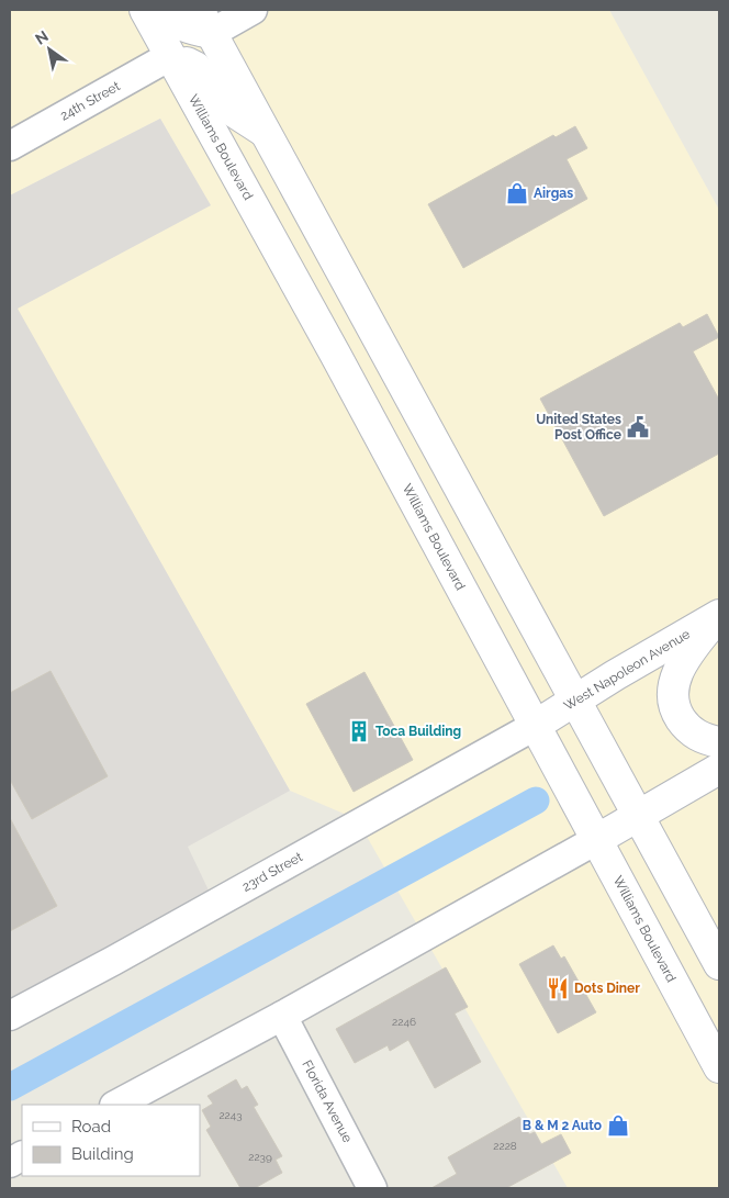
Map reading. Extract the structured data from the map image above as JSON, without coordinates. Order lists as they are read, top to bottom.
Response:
{
  "streets": {
    "main road": ["Williams Boulevard", "West Napoleon Avenue"],
    "street": ["24th Street", "23rd Street", "Florida Avenue"]
  },
  "crossings": [
    ["24th Street", "Williams Boulevard"],
    ["Williams Boulevard", "West Napoleon Avenue"],
    ["Williams Boulevard", "23rd Street"],
    ["West Napoleon Avenue", "23rd Street"]
  ],
  "places": {
    "shop": ["Airgas", "B & M 2 Auto"],
    "public building": ["United States Post Office"],
    "building": ["Toca Building"],
    "restaurant": ["Dots Diner"]
  },
  "house_numbers": [
    "2246",
    "2243",
    "2228",
    "2239"
  ],
  "legend": ["Road", "Building"],
  "north": "top left"
}
